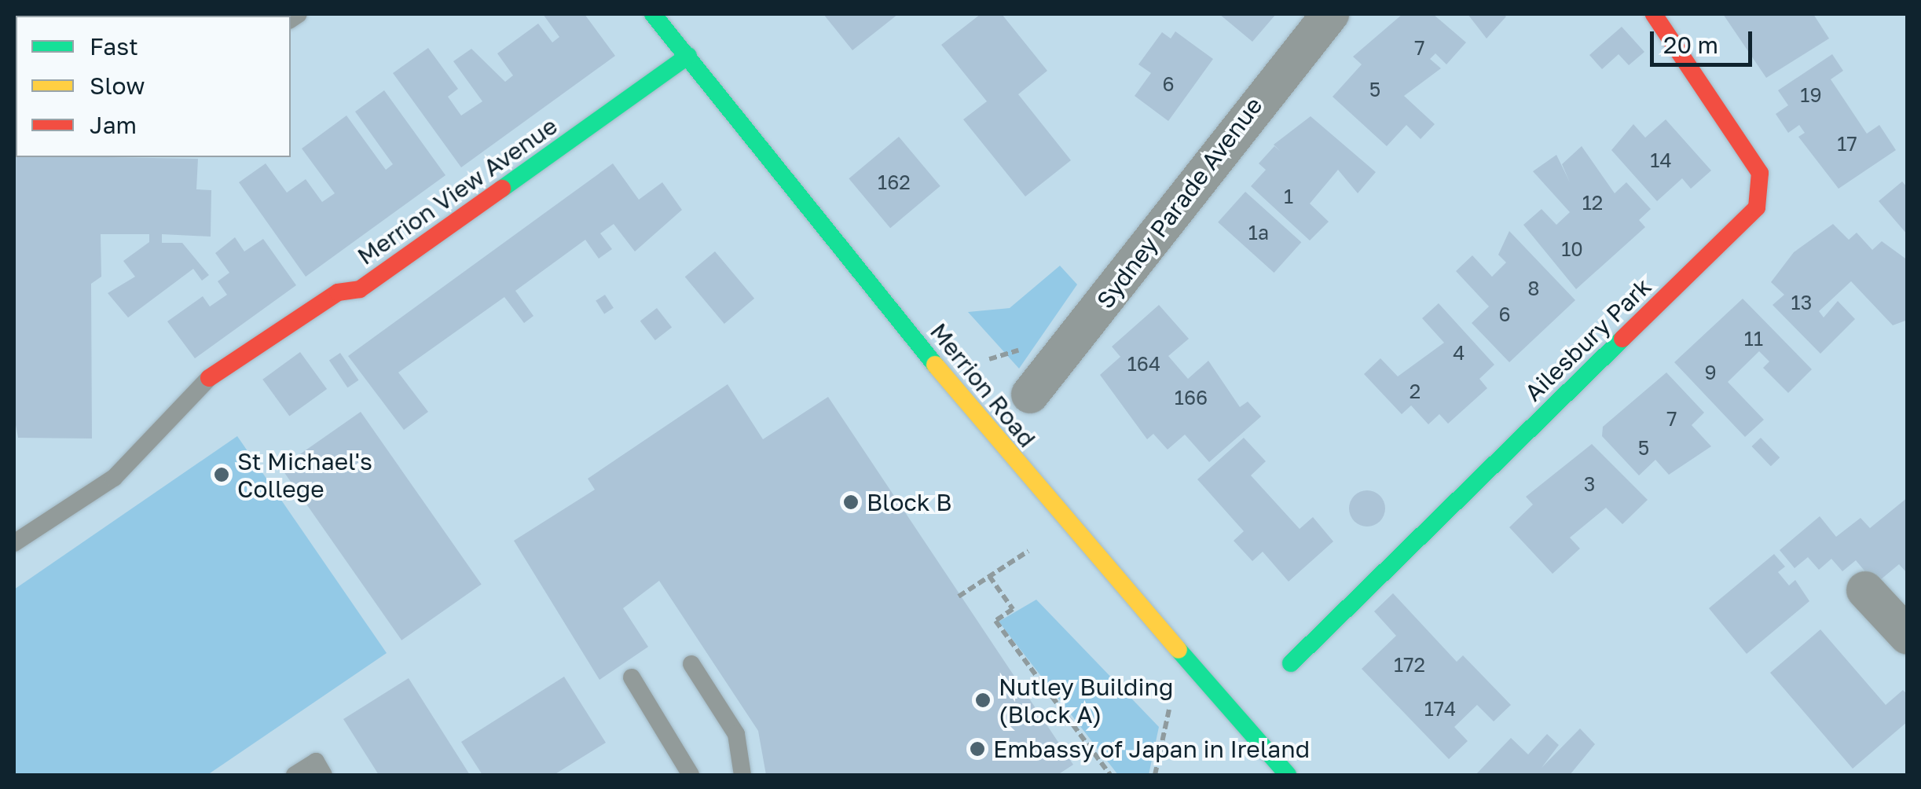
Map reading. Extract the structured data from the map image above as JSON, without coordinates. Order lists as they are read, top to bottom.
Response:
{
  "streets": {
    "street": [
      "Merrion View Avenue",
      "Sydney Parade Avenue",
      "Ailesbury Park",
      "Merrion Road"
    ]
  },
  "crossings": [
    ["Merrion View Avenue", "Merrion Road"]
  ],
  "places": [
    "St Michael's College",
    "Block B",
    "Nutley Building (Block A)",
    "Embassy of Japan in Ireland"
  ],
  "house_numbers": [
    "7",
    "6",
    "5",
    "19",
    "17",
    "14",
    "162",
    "1",
    "12",
    "1a",
    "10",
    "8",
    "13",
    "6",
    "11",
    "4",
    "164",
    "9",
    "2",
    "166",
    "7",
    "5",
    "3",
    "172",
    "174"
  ],
  "legend": ["Fast", "Slow", "Jam"],
  "scale_bar": "20 m"
}
